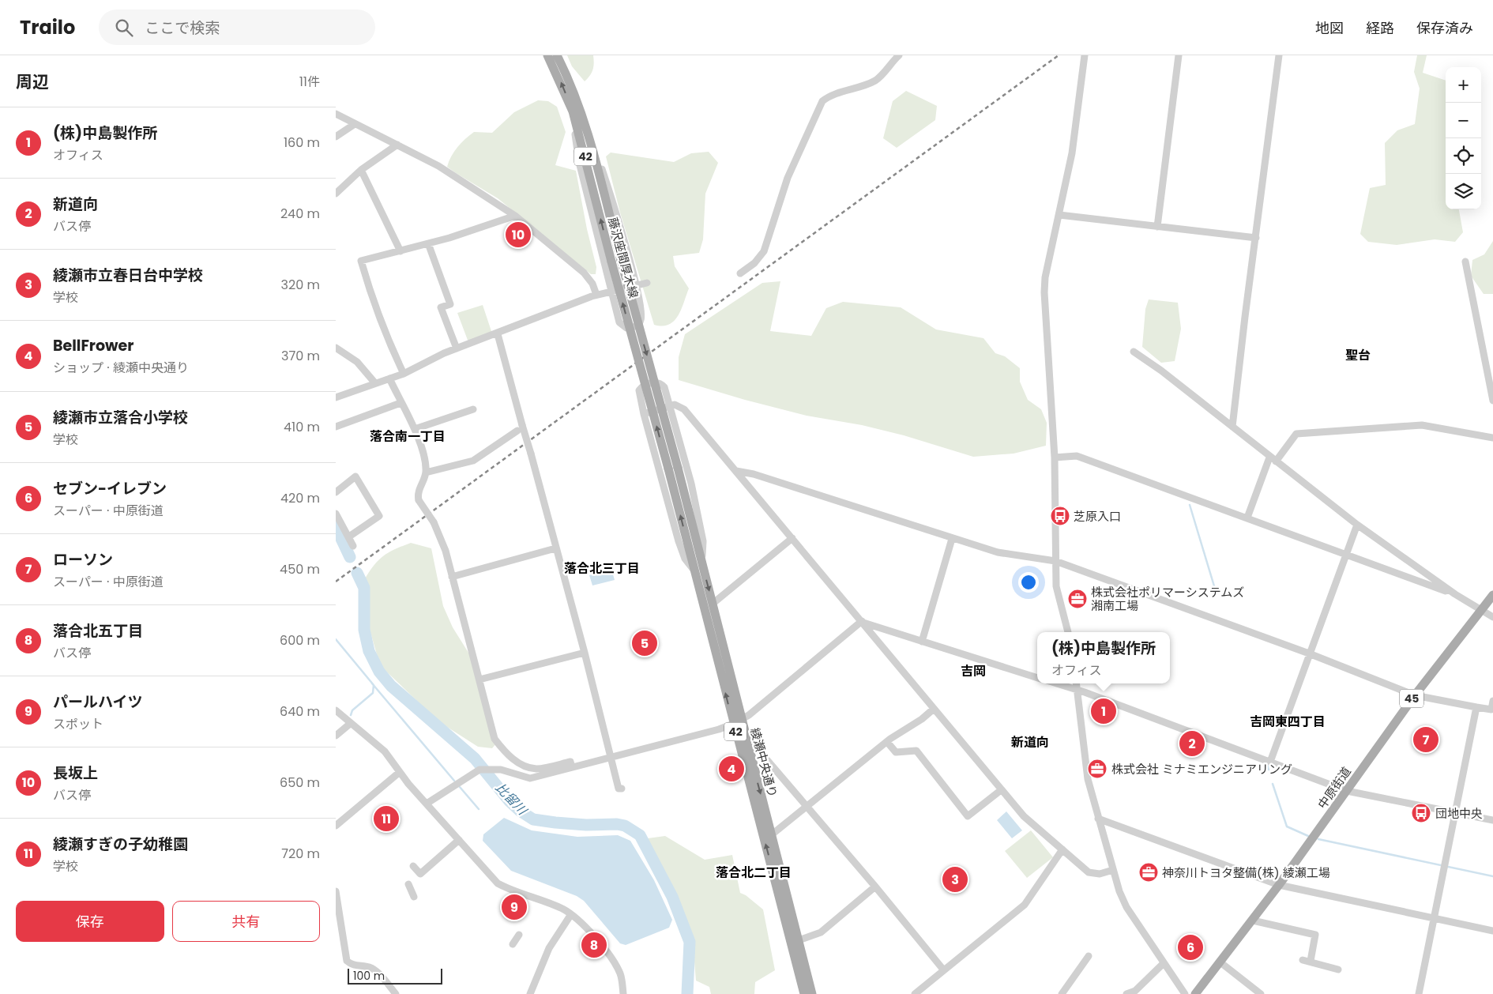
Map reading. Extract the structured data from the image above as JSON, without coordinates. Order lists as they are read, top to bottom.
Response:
{
  "streets": {
    "main road": [
      "42",
      "藤沢座間厚木線",
      "45",
      "綾瀬中央通り",
      "中原街道"
    ]
  },
  "crossings": [
    ["藤沢座間厚木線", "綾瀬中央通り"]
  ],
  "districts": [
    "聖台",
    "落合南一丁目",
    "落合北三丁目",
    "吉岡",
    "吉岡東四丁目",
    "新道向",
    "落合北二丁目"
  ],
  "water": ["比留川"],
  "places": {
    "bus stop": ["芝原入口", "団地中央"],
    "office": ["株式会社ポリマーシステムズ 湘南工場", "株式会社 ミナミエンジニアリング", "神奈川トヨタ整備(株) 綾瀬工場"]
  },
  "scale_bar": "100 m",
  "page": {
    "header": "Trailo",
    "search": "ここで検索",
    "nav": ["地図", "経路", "保存済み"],
    "heading": ["周辺", "11件"],
    "map_buttons": ["+", "−"],
    "list": [
      {
        "mark": "1",
        "name": "(株)中島製作所",
        "note": "オフィス",
        "value": "160 m"
      },
      {
        "mark": "2",
        "name": "新道向",
        "note": "バス停",
        "value": "240 m"
      },
      {
        "mark": "3",
        "name": "綾瀬市立春日台中学校",
        "note": "学校",
        "value": "320 m"
      },
      {
        "mark": "4",
        "name": "BellFrower",
        "note": "ショップ · 綾瀬中央通り",
        "value": "370 m"
      },
      {
        "mark": "5",
        "name": "綾瀬市立落合小学校",
        "note": "学校",
        "value": "410 m"
      },
      {
        "mark": "6",
        "name": "セブン-イレブン",
        "note": "スーパー · 中原街道",
        "value": "420 m"
      },
      {
        "mark": "7",
        "name": "ローソン",
        "note": "スーパー · 中原街道",
        "value": "450 m"
      },
      {
        "mark": "8",
        "name": "落合北五丁目",
        "note": "バス停",
        "value": "600 m"
      },
      {
        "mark": "9",
        "name": "パールハイツ",
        "note": "スポット",
        "value": "640 m"
      },
      {
        "mark": "10",
        "name": "長坂上",
        "note": "バス停",
        "value": "650 m"
      },
      {
        "mark": "11",
        "name": "綾瀬すぎの子幼稚園",
        "note": "学校",
        "value": "720 m"
      }
    ],
    "pins": [
      "10",
      "5",
      "1",
      "7",
      "2",
      "4",
      "11",
      "3",
      "9",
      "8",
      "6"
    ],
    "popup": ["(株)中島製作所", "オフィス"],
    "buttons": ["保存", "共有"],
    "scale": "100 m"
  }
}
